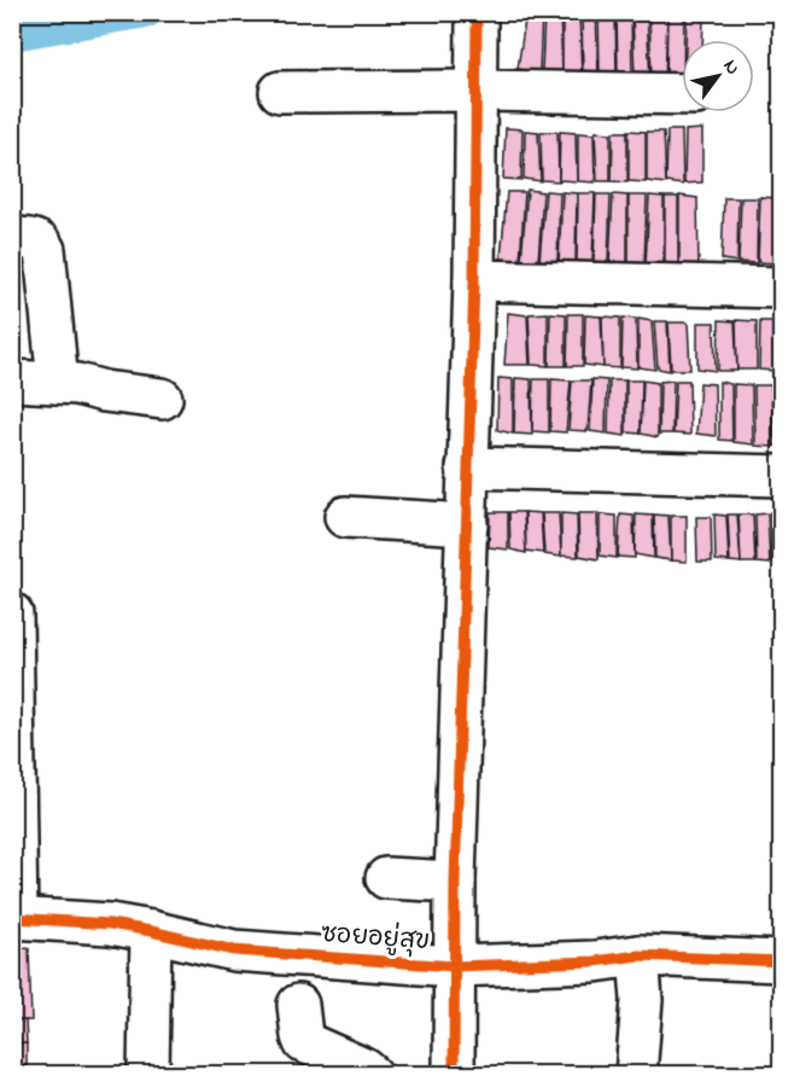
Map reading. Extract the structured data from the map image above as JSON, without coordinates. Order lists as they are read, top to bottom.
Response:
{
  "streets": {
    "street": ["ซอยอยู่สุข"]
  },
  "north": "top right"
}
